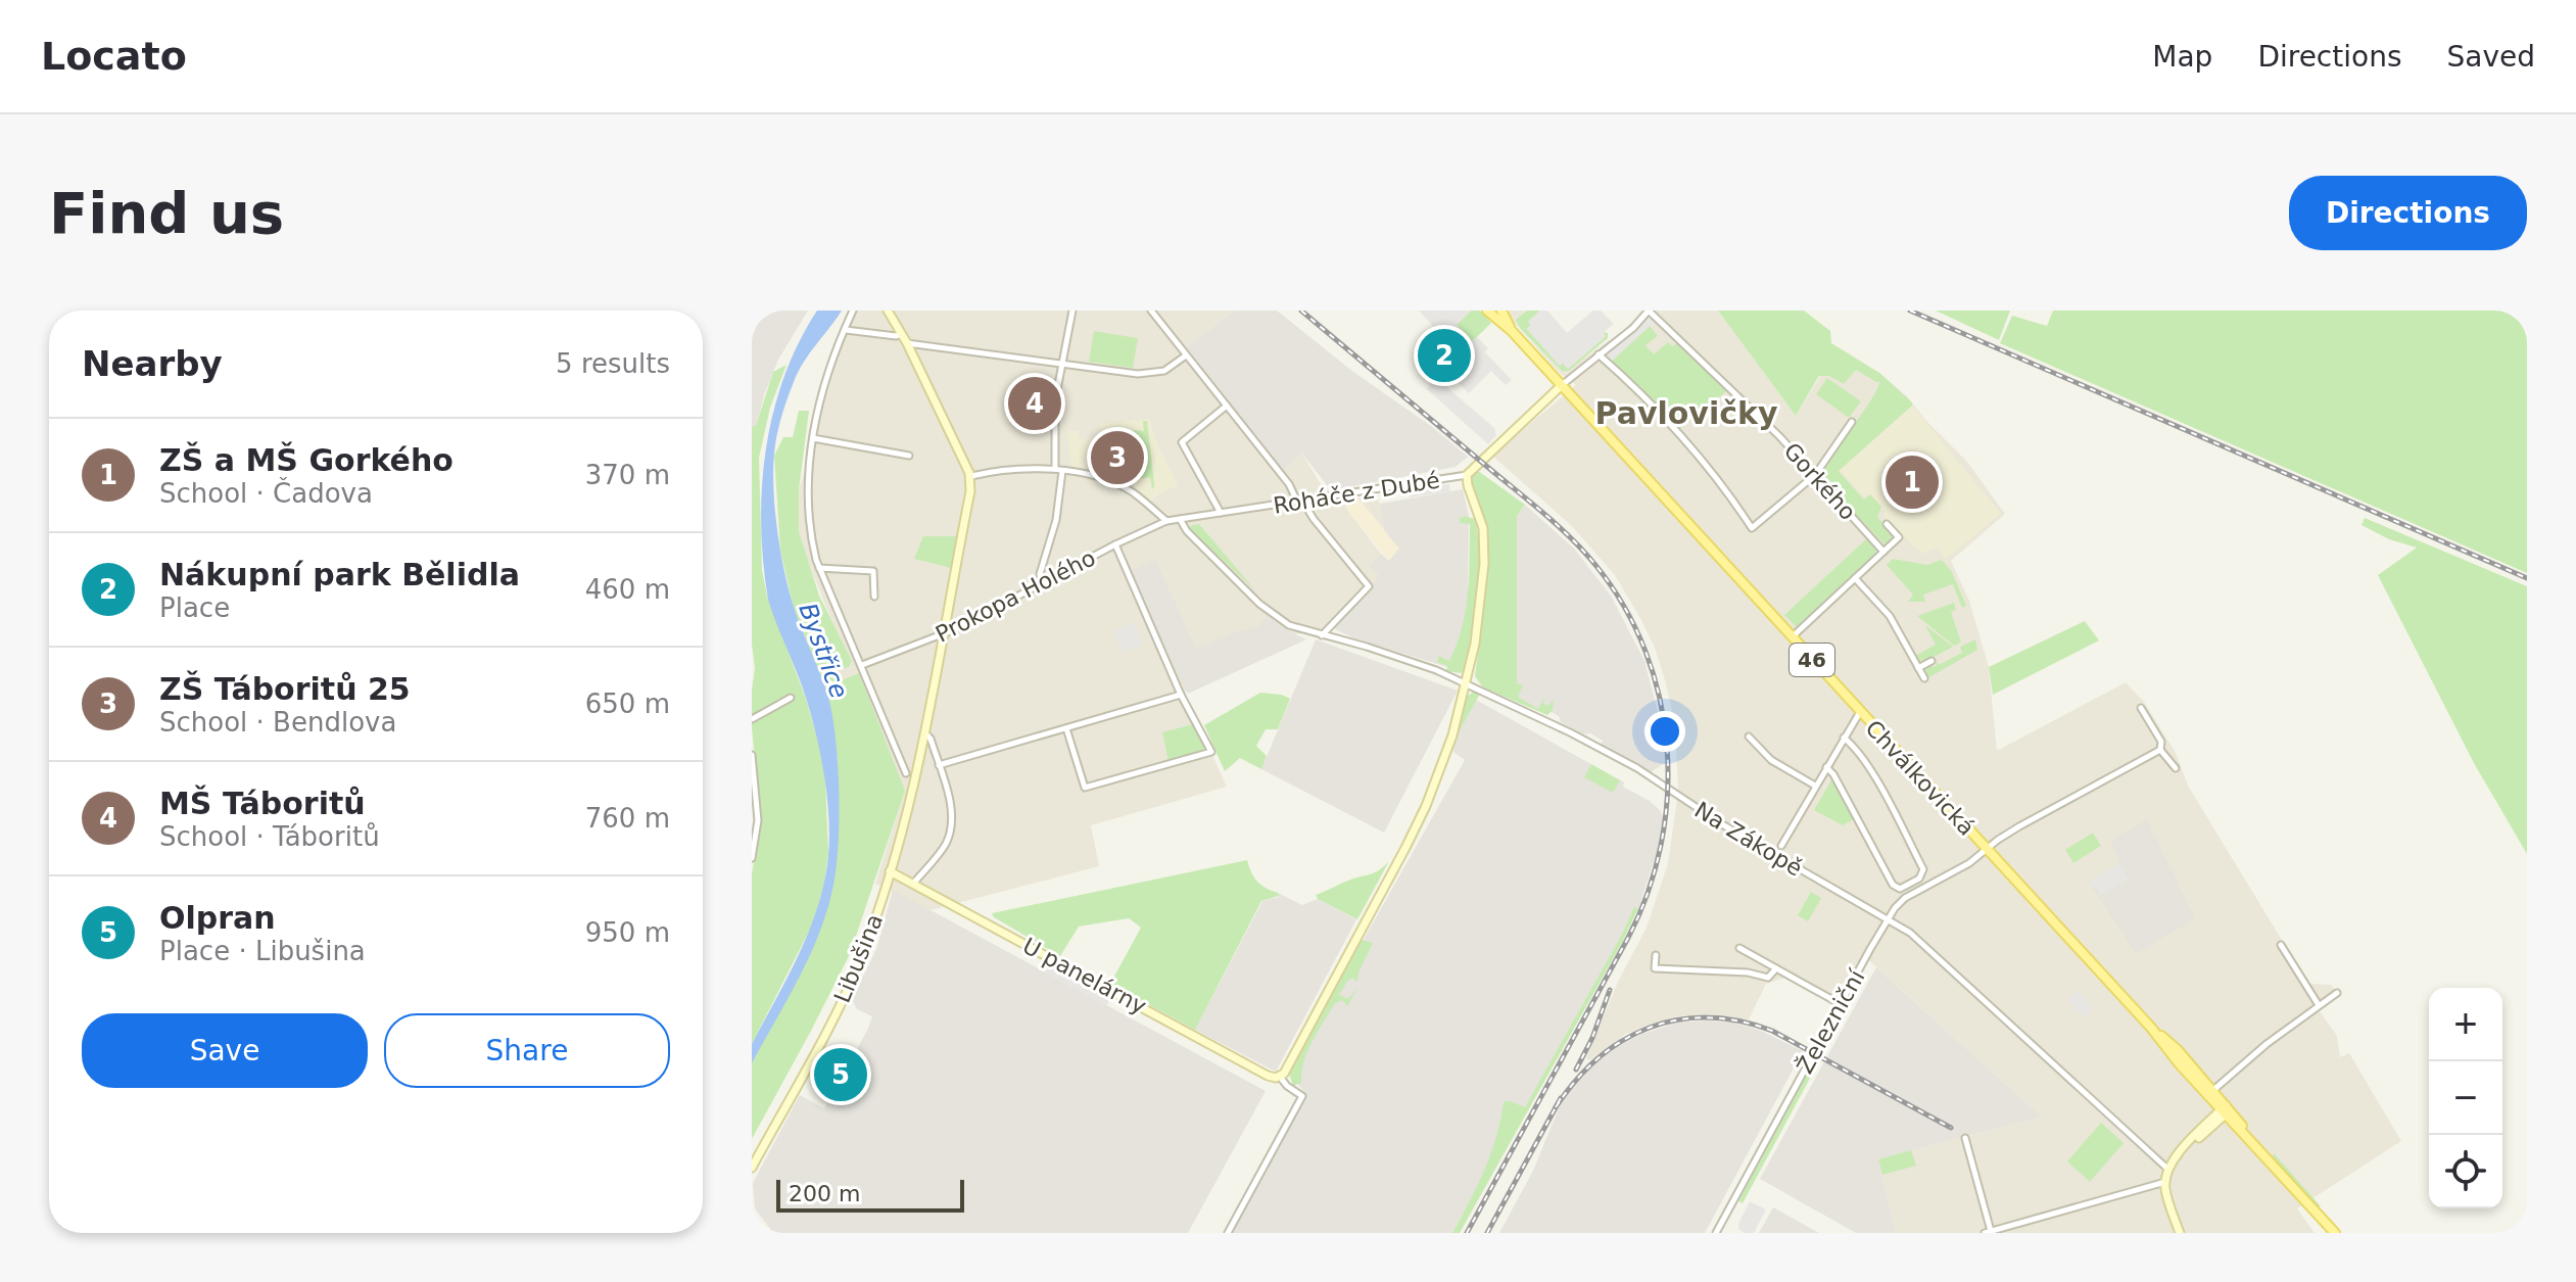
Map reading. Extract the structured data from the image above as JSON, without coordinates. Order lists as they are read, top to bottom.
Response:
{
  "streets": {
    "main road": ["46", "Chválkovická"],
    "street": [
      "Gorkého",
      "Roháče z Dubé",
      "Prokopa Holého",
      "Na Zákopě",
      "Libušina",
      "U panelárny",
      "Železniční"
    ]
  },
  "crossings": [
    ["Roháče z Dubé", "Prokopa Holého"],
    ["Roháče z Dubé", "46"],
    ["Roháče z Dubé", "Chválkovická"],
    ["Roháče z Dubé", "Na Zákopě"],
    ["Prokopa Holého", "Libušina"],
    ["46", "Chválkovická"],
    ["Chválkovická", "Železniční"],
    ["Na Zákopě", "Železniční"],
    ["Libušina", "U panelárny"]
  ],
  "districts": ["Pavlovičky"],
  "water": ["Bystřice"],
  "scale_bar": "200 m",
  "page": {
    "header": "Locato",
    "nav": ["Map", "Directions", "Saved"],
    "buttons": [
      "Directions",
      ["Save", "Share"]
    ],
    "title": "Find us",
    "heading": ["Nearby", "5 results"],
    "pins": [
      "2",
      "4",
      "3",
      "1",
      "5"
    ],
    "list": [
      {
        "mark": "1",
        "name": "ZŠ a MŠ Gorkého",
        "note": "School · Čadova",
        "value": "370 m"
      },
      {
        "mark": "2",
        "name": "Nákupní park Bělidla",
        "note": "Place",
        "value": "460 m"
      },
      {
        "mark": "3",
        "name": "ZŠ Táboritů 25",
        "note": "School · Bendlova",
        "value": "650 m"
      },
      {
        "mark": "4",
        "name": "MŠ Táboritů",
        "note": "School · Táboritů",
        "value": "760 m"
      },
      {
        "mark": "5",
        "name": "Olpran",
        "note": "Place · Libušina",
        "value": "950 m"
      }
    ],
    "map_buttons": ["+", "−"],
    "scale": "200 m"
  }
}
